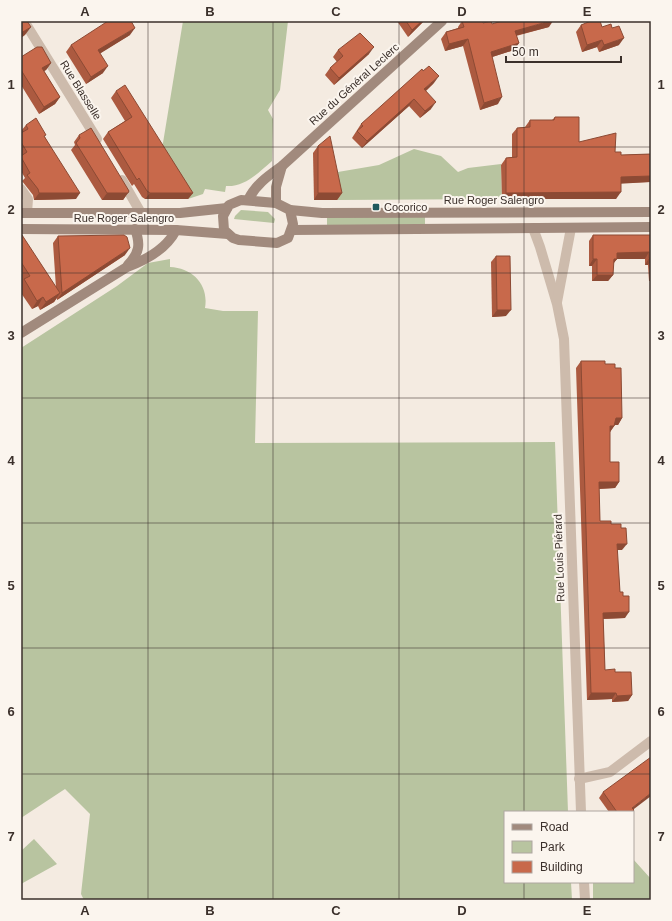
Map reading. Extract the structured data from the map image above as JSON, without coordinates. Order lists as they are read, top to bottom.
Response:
{
  "streets": {
    "main road": ["Rue du Général Leclerc", "Rue Roger Salengro"],
    "street": ["Rue Blasselle", "Rue Louis Piérard"]
  },
  "crossings": [
    ["Rue du Général Leclerc", "Rue Roger Salengro"]
  ],
  "places": {
    "transit": ["Cocorico"]
  },
  "legend": ["Road", "Park", "Building"],
  "scale_bar": "50 m",
  "grid": {
    "columns": [
      "A",
      "B",
      "C",
      "D",
      "E"
    ],
    "rows": [
      "1",
      "2",
      "3",
      "4",
      "5",
      "6",
      "7"
    ]
  }
}
